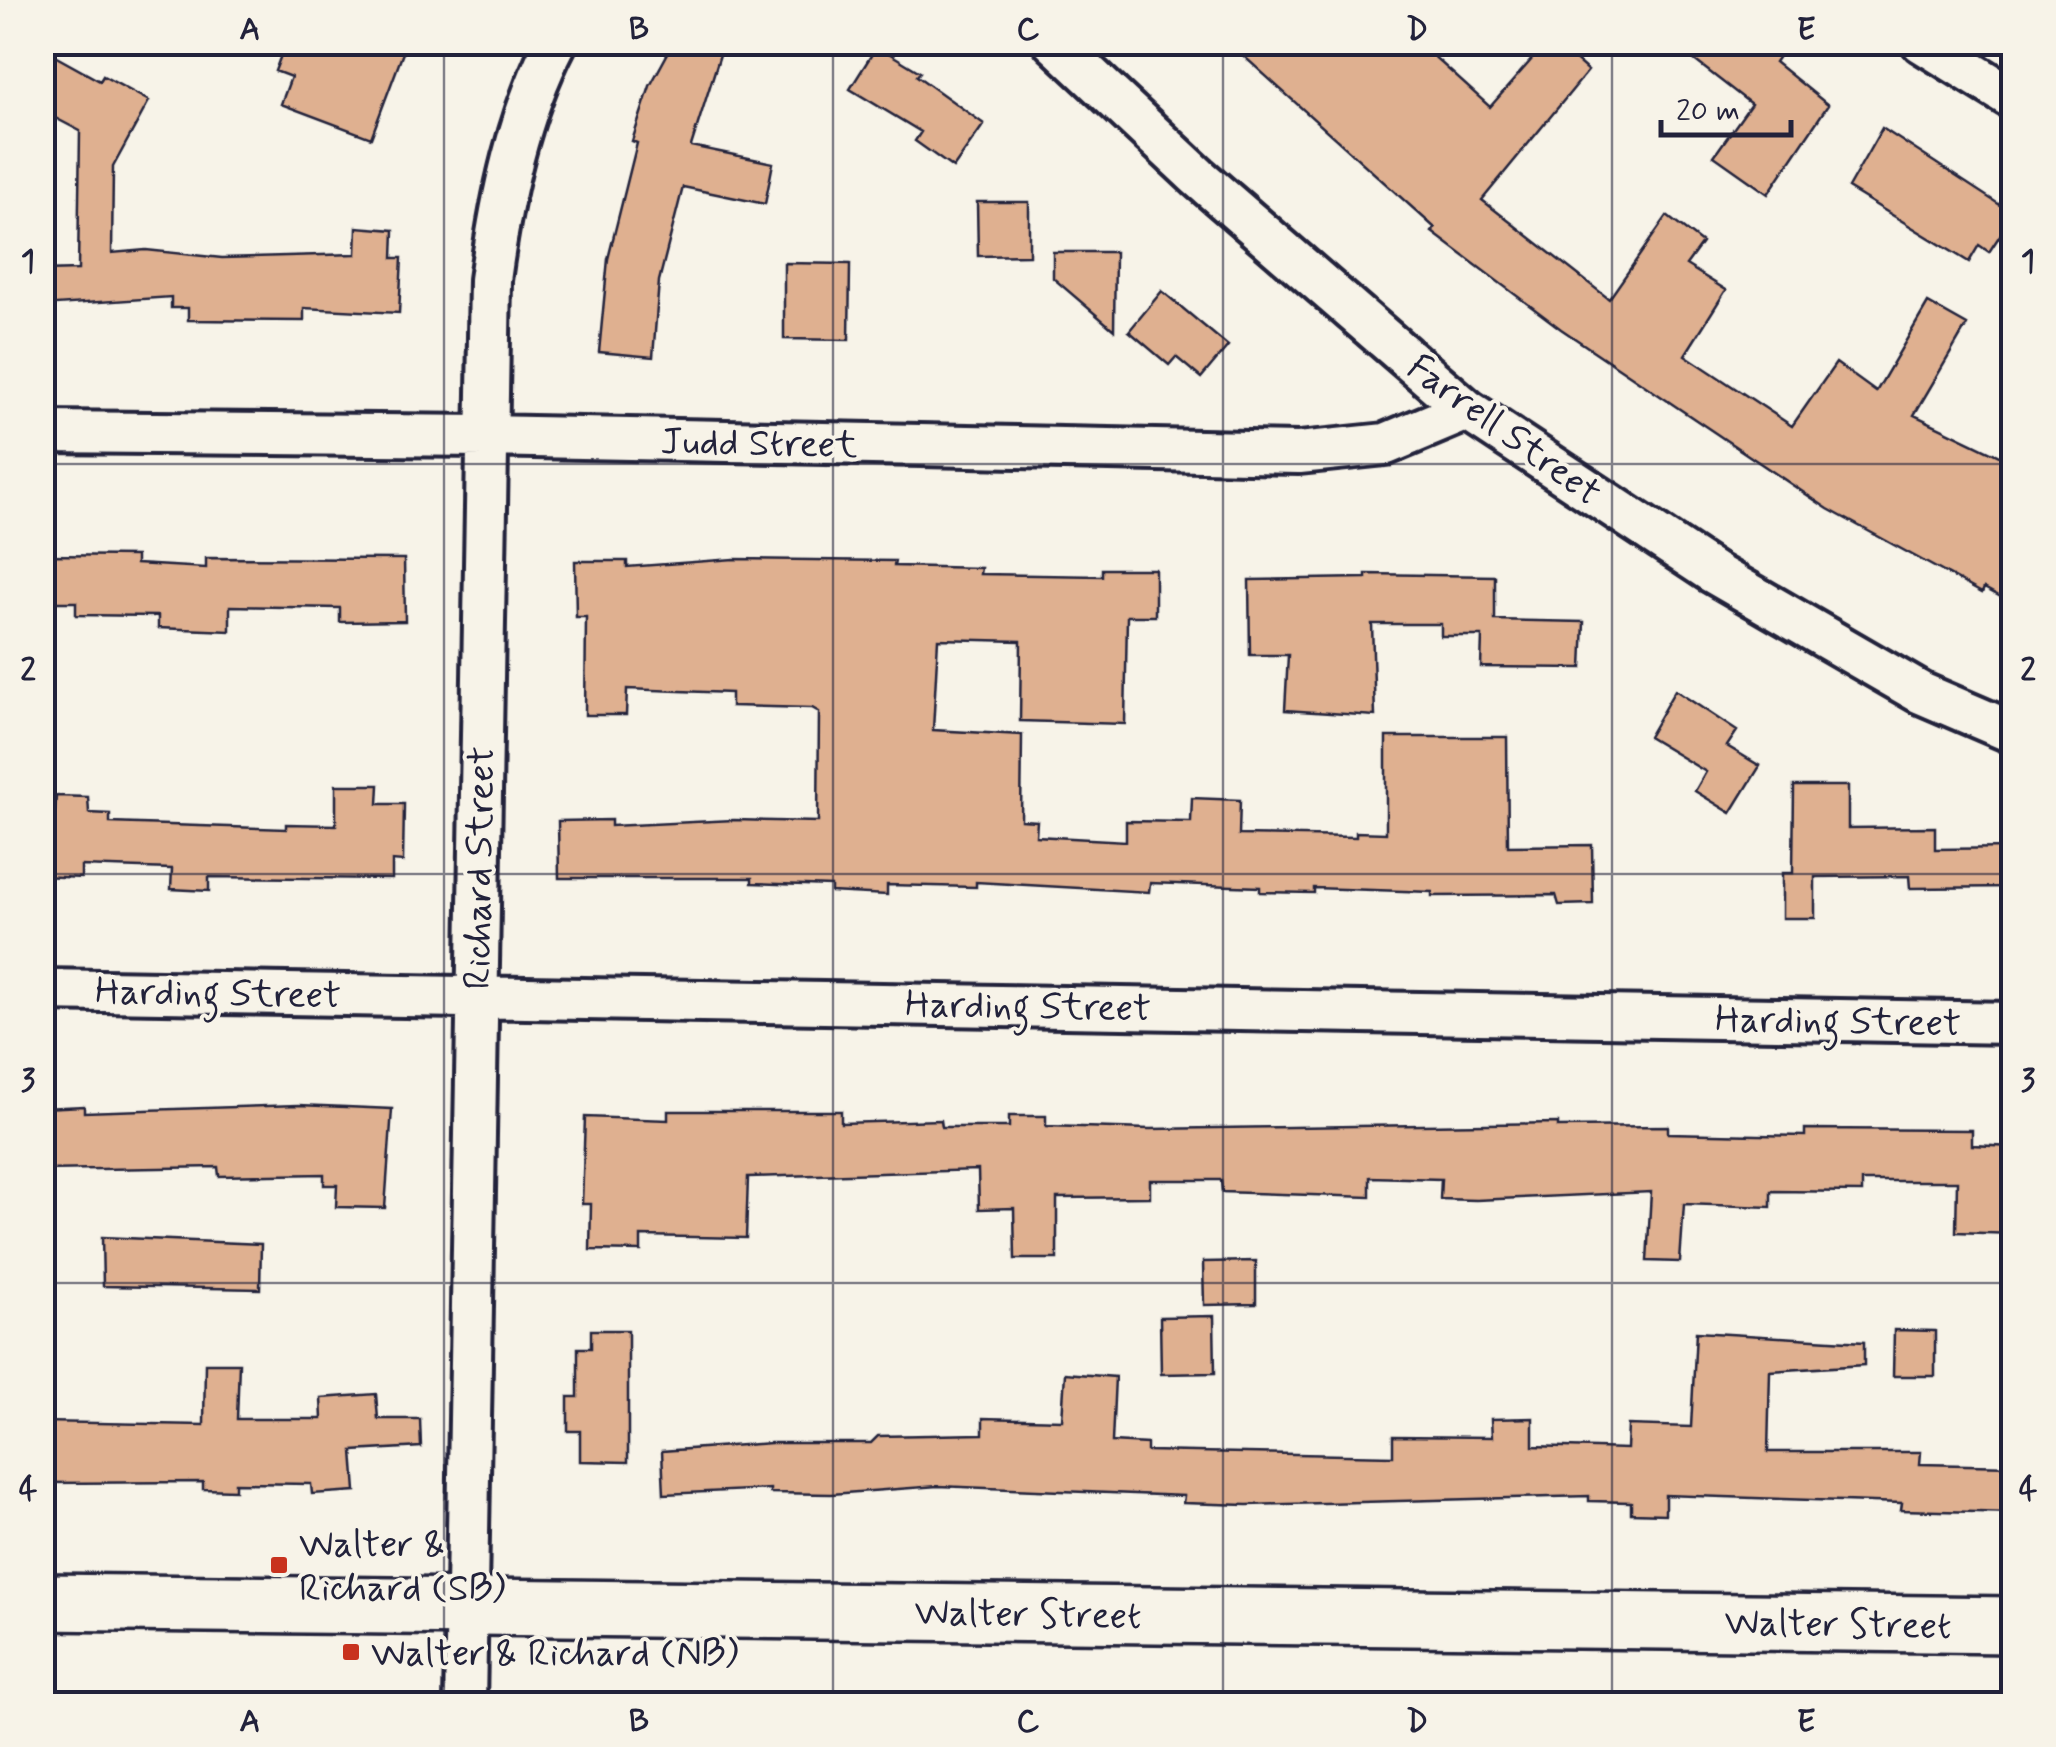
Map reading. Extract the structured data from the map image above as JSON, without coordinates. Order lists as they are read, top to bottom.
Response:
{
  "streets": {
    "street": [
      "Farrell Street",
      "Judd Street",
      "Richard Street",
      "Harding Street",
      "Walter Street"
    ]
  },
  "crossings": [
    ["Farrell Street", "Judd Street"],
    ["Judd Street", "Richard Street"],
    ["Richard Street", "Harding Street"],
    ["Richard Street", "Walter Street"]
  ],
  "places": {
    "transit": ["Walter & Richard (SB)", "Walter & Richard (NB)"]
  },
  "scale_bar": "20 m",
  "grid": {
    "columns": [
      "A",
      "B",
      "C",
      "D",
      "E"
    ],
    "rows": [
      "1",
      "2",
      "3",
      "4"
    ]
  }
}
